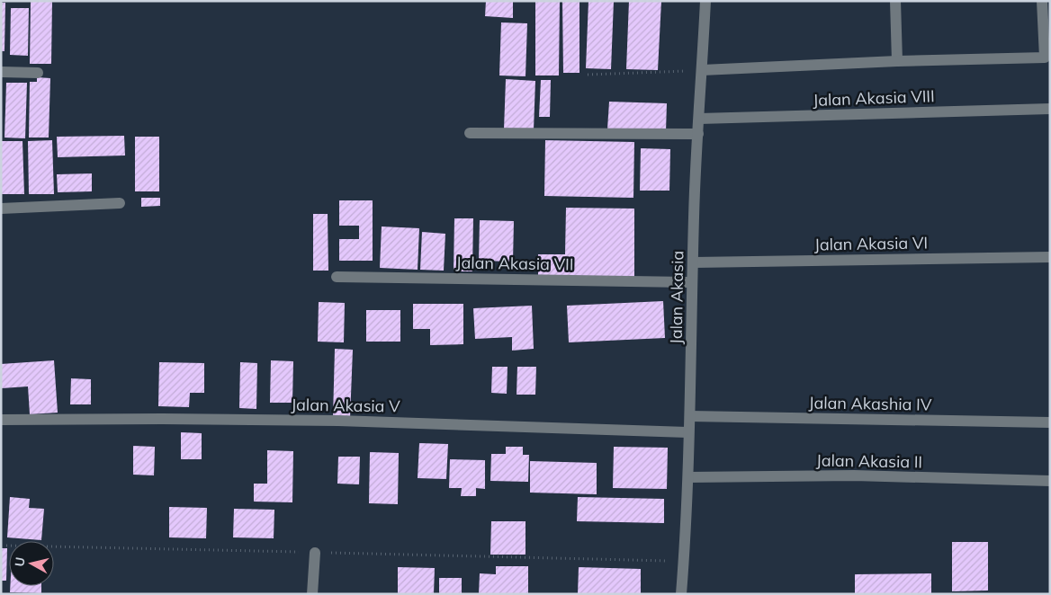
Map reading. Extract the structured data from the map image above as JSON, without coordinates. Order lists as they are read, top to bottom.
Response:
{
  "streets": {
    "street": [
      "Jalan Akasia VIII",
      "Jalan Akasia VI",
      "Jalan Akasia VII",
      "Jalan Akasia",
      "Jalan Akashia IV",
      "Jalan Akasia V",
      "Jalan Akasia II"
    ]
  },
  "crossings": [
    ["Jalan Akasia VIII", "Jalan Akasia"],
    ["Jalan Akasia VI", "Jalan Akasia"],
    ["Jalan Akasia VII", "Jalan Akasia"],
    ["Jalan Akasia", "Jalan Akashia IV"],
    ["Jalan Akasia", "Jalan Akasia V"],
    ["Jalan Akasia", "Jalan Akasia II"]
  ],
  "north": "left"
}
